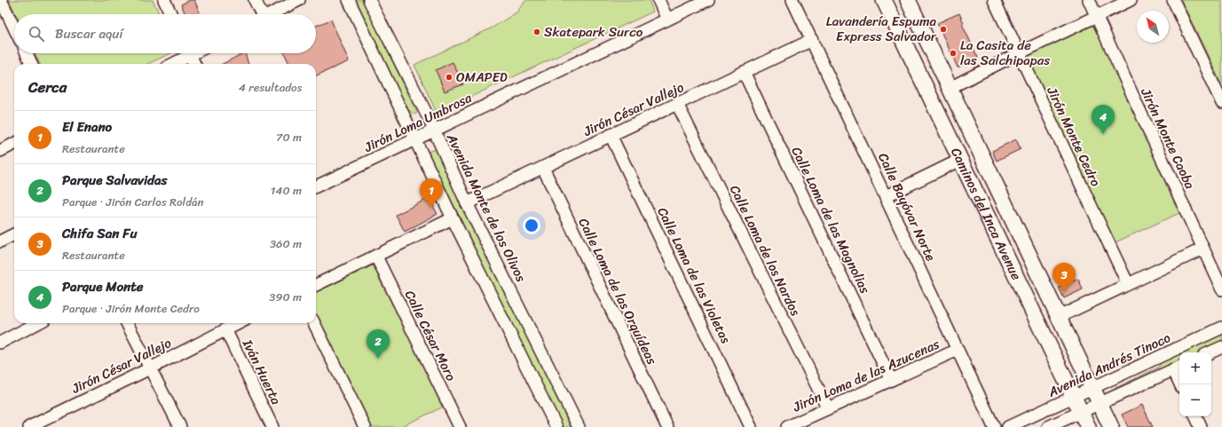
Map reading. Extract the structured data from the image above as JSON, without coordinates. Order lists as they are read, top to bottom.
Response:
{
  "streets": {
    "main road": ["Caminos del Inca Avenue"],
    "street": [
      "Jirón César Vallejo",
      "Jirón Loma Umbrosa",
      "Jirón Monte Cedro",
      "Jirón Monte Caoba",
      "Calle Bayóvar Norte",
      "Avenida Monte de los Olivos",
      "Calle Loma de las Magnolias",
      "Calle Loma de los Nardos",
      "Calle Loma de las Violetas",
      "Calle Loma de las Orquídeas",
      "Calle César Moro",
      "Avenida Andrés Tinoco",
      "Iván Huerta",
      "Jirón Loma de las Azucenas"
    ]
  },
  "crossings": [
    ["Jirón César Vallejo", "Calle Bayóvar Norte"],
    ["Jirón César Vallejo", "Avenida Monte de los Olivos"],
    ["Jirón César Vallejo", "Calle Loma de las Magnolias"],
    ["Jirón César Vallejo", "Calle Loma de los Nardos"],
    ["Jirón César Vallejo", "Calle Loma de las Violetas"],
    ["Jirón César Vallejo", "Calle Loma de las Orquídeas"],
    ["Jirón César Vallejo", "Iván Huerta"],
    ["Jirón Loma Umbrosa", "Avenida Monte de los Olivos"],
    ["Calle Bayóvar Norte", "Jirón Loma de las Azucenas"],
    ["Caminos del Inca Avenue", "Avenida Andrés Tinoco"],
    ["Calle Loma de las Magnolias", "Jirón Loma de las Azucenas"],
    ["Calle Loma de los Nardos", "Jirón Loma de las Azucenas"]
  ],
  "places": [
    "Lavandería Espuma Express Salvador",
    "Skatepark Surco",
    "La Casita de las Salchipapas",
    "OMAPED"
  ],
  "north": "top left",
  "page": {
    "search": "Buscar aquí",
    "heading": ["Cerca", "4 resultados"],
    "pins": [
      "4",
      "1",
      "3",
      "2"
    ],
    "list": [
      {
        "mark": "1",
        "name": "El Enano",
        "note": "Restaurante",
        "value": "70 m"
      },
      {
        "mark": "2",
        "name": "Parque Salvavidas",
        "note": "Parque · Jirón Carlos Roldán",
        "value": "140 m"
      },
      {
        "mark": "3",
        "name": "Chifa San Fu",
        "note": "Restaurante",
        "value": "360 m"
      },
      {
        "mark": "4",
        "name": "Parque Monte",
        "note": "Parque · Jirón Monte Cedro",
        "value": "390 m"
      }
    ],
    "map_buttons": ["+", "−"]
  }
}
